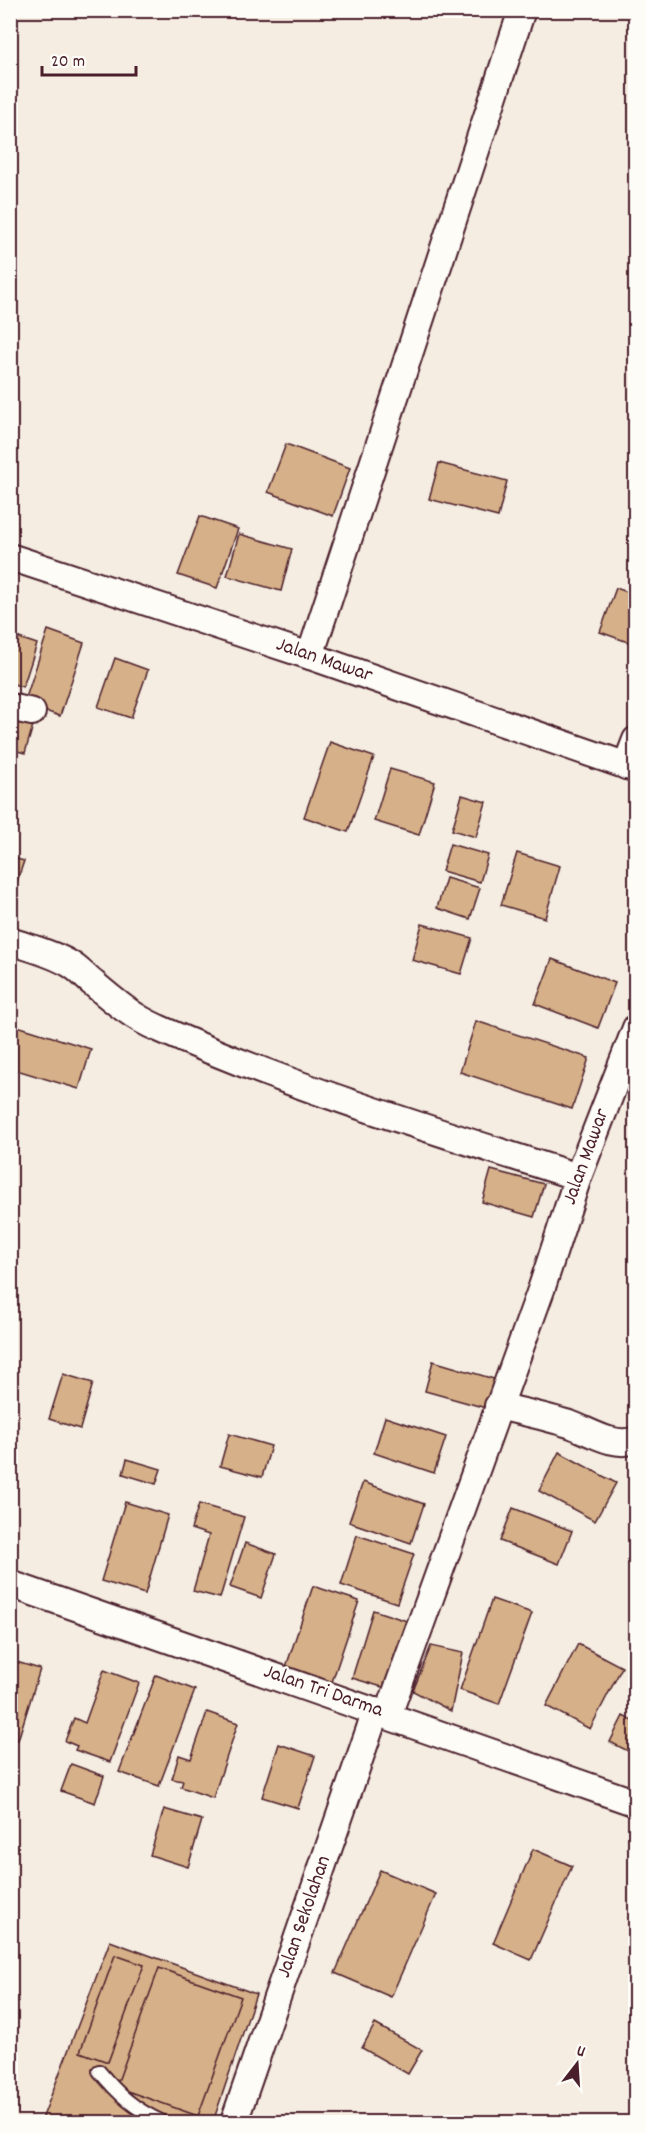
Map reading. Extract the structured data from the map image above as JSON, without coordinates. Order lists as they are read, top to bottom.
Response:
{
  "streets": {
    "street": ["Jalan Mawar", "Jalan Tri Darma", "Jalan Sekolahan"]
  },
  "crossings": [
    ["Jalan Mawar", "Jalan Sekolahan"],
    ["Jalan Tri Darma", "Jalan Sekolahan"]
  ],
  "scale_bar": "20 m",
  "north": "top"
}
